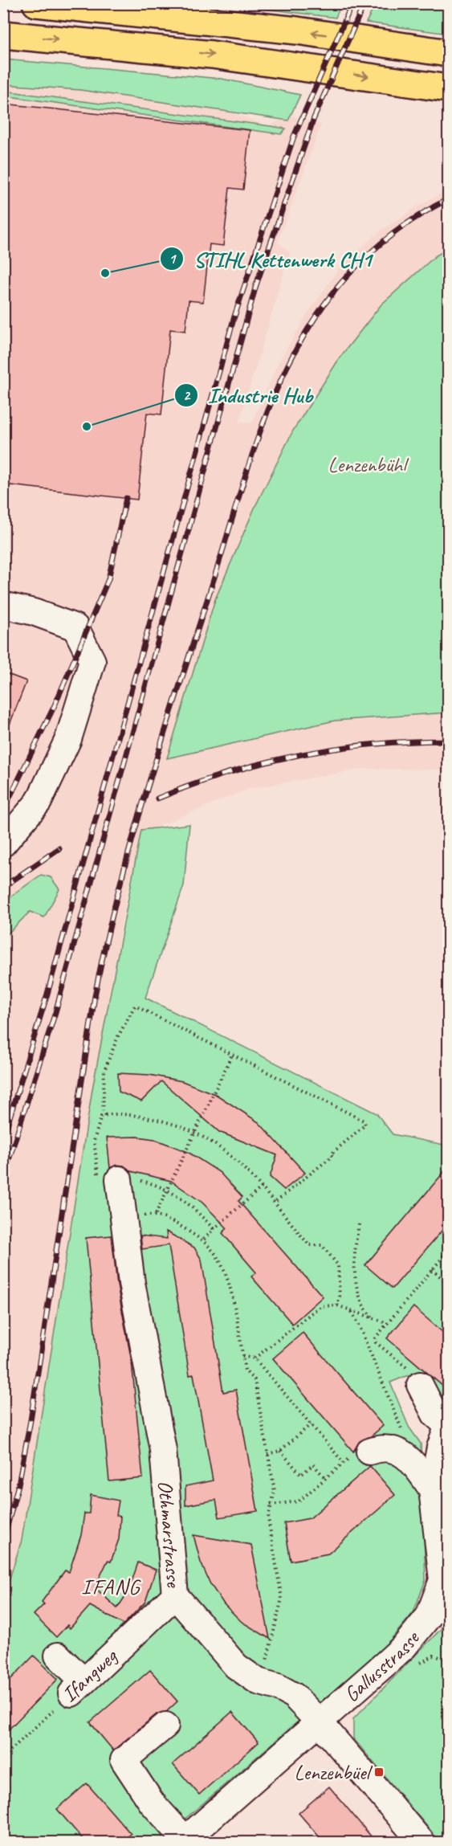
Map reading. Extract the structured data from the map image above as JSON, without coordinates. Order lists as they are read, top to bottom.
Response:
{
  "streets": {
    "street": ["Othmarstrasse", "Gallusstrasse", "Ifangweg"]
  },
  "crossings": [
    ["Othmarstrasse", "Gallusstrasse"],
    ["Othmarstrasse", "Ifangweg"]
  ],
  "districts": ["IFANG"],
  "parks": ["Lenzenbühl"],
  "places": {
    "other": ["STIHL Kettenwerk CH1", "Industrie Hub"],
    "transit": ["Lenzenbüel"]
  }
}
